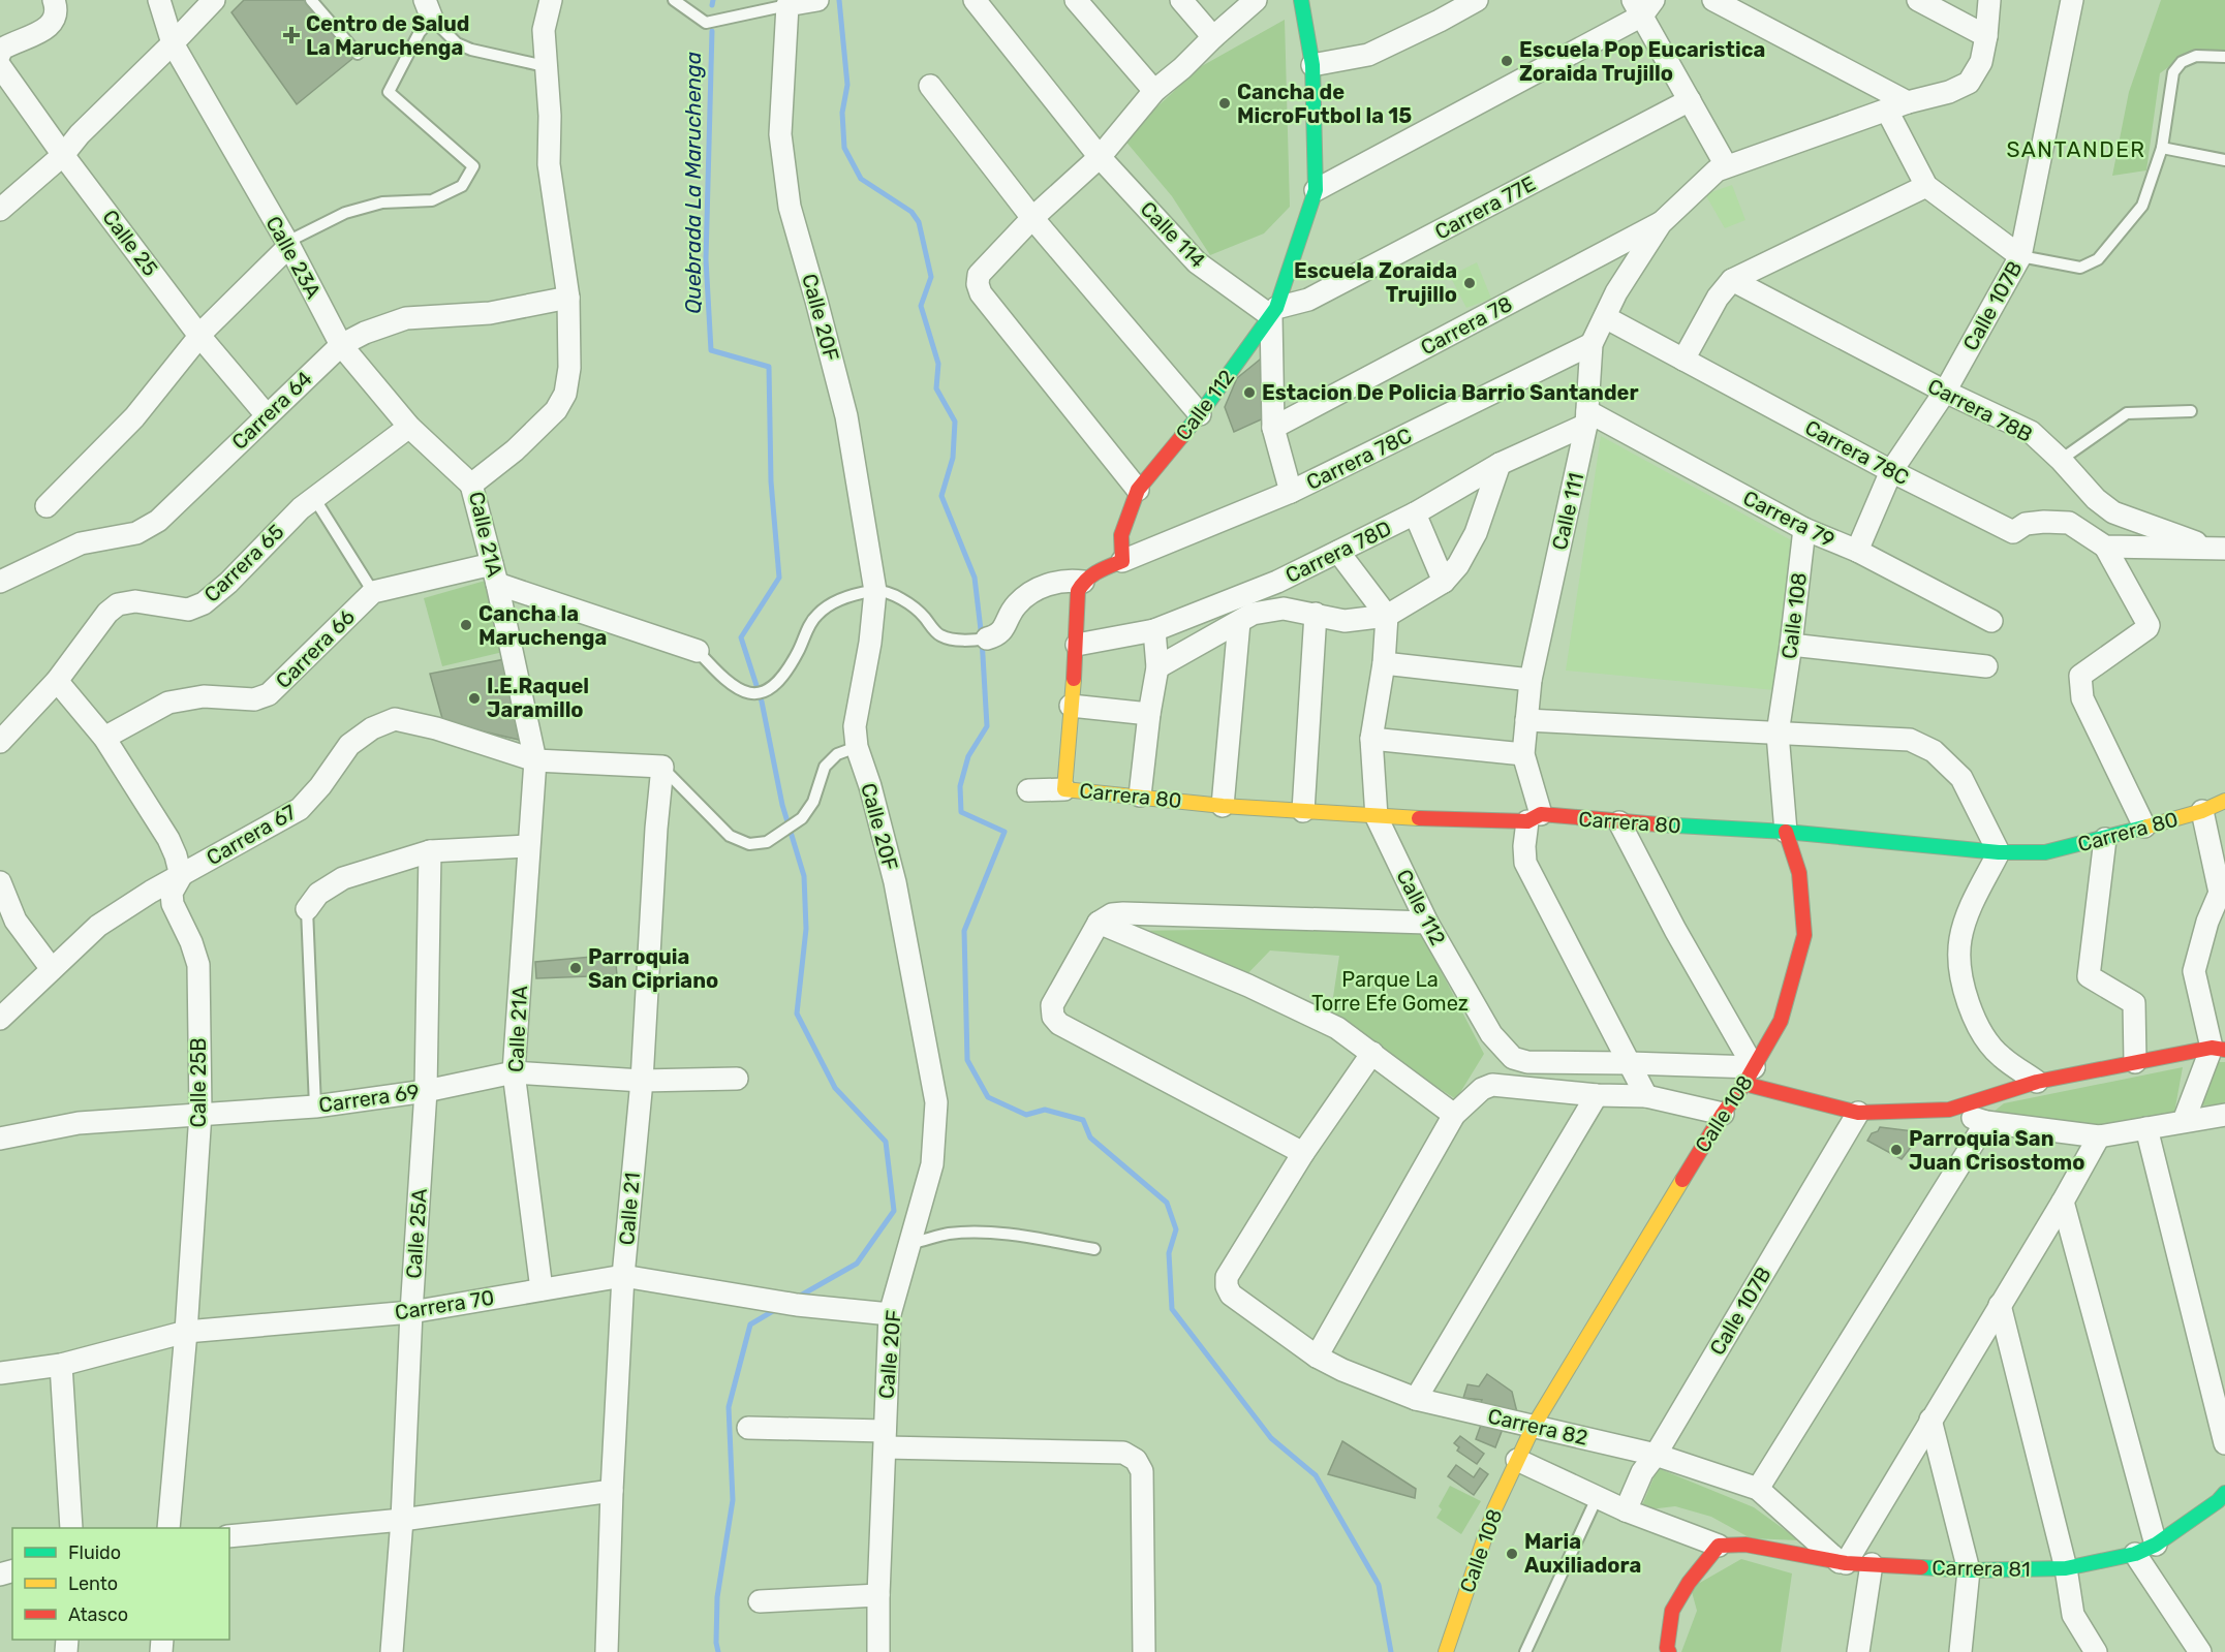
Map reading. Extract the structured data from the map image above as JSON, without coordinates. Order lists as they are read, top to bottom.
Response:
{
  "streets": {
    "street": [
      "Carrera 77E",
      "Calle 114",
      "Calle 25",
      "Calle 23A",
      "Calle 107B",
      "Calle 20F",
      "Carrera 78",
      "Calle 112",
      "Carrera 64",
      "Carrera 78B",
      "Carrera 78C",
      "Calle 111",
      "Carrera 79",
      "Calle 21A",
      "Carrera 78D",
      "Carrera 65",
      "Calle 108",
      "Carrera 66",
      "Carrera 80",
      "Carrera 67",
      "Calle 25B",
      "Carrera 69",
      "Calle 21",
      "Calle 25A",
      "Carrera 70",
      "Carrera 82",
      "Carrera 81"
    ]
  },
  "crossings": [
    ["Carrera 77E", "Calle 114"],
    ["Carrera 77E", "Calle 112"],
    ["Calle 114", "Calle 112"],
    ["Calle 25", "Carrera 64"],
    ["Calle 23A", "Carrera 64"],
    ["Calle 23A", "Calle 21A"],
    ["Calle 23A", "Carrera 65"],
    ["Calle 107B", "Carrera 78B"],
    ["Calle 107B", "Carrera 78C"],
    ["Calle 107B", "Carrera 79"],
    ["Calle 107B", "Carrera 82"],
    ["Calle 20F", "Carrera 70"],
    ["Carrera 78", "Calle 111"],
    ["Calle 112", "Carrera 78C"],
    ["Calle 112", "Calle 111"],
    ["Calle 112", "Calle 108"],
    ["Calle 112", "Carrera 80"],
    ["Carrera 64", "Calle 21A"],
    ["Carrera 78C", "Calle 111"],
    ["Calle 111", "Carrera 79"],
    ["Calle 111", "Carrera 78D"],
    ["Calle 111", "Carrera 80"],
    ["Carrera 79", "Carrera 78D"],
    ["Carrera 79", "Calle 108"],
    ["Calle 21A", "Carrera 66"],
    ["Calle 21A", "Carrera 67"],
    ["Calle 21A", "Carrera 69"],
    ["Calle 21A", "Carrera 70"],
    ["Calle 108", "Carrera 80"],
    ["Calle 108", "Carrera 82"],
    ["Carrera 67", "Calle 25B"],
    ["Carrera 67", "Calle 21"],
    ["Calle 25B", "Carrera 69"],
    ["Calle 25B", "Carrera 70"],
    ["Carrera 69", "Calle 21"],
    ["Carrera 69", "Calle 25A"],
    ["Calle 21", "Carrera 70"],
    ["Calle 25A", "Carrera 70"],
    ["Carrera 82", "Carrera 81"]
  ],
  "districts": ["SANTANDER"],
  "water": ["Quebrada La Maruchenga"],
  "parks": ["Parque La Torre Efe Gomez"],
  "places": {
    "health": ["Centro de Salud La Maruchenga"],
    "other": [
      "Escuela Pop Eucaristica Zoraida Trujillo",
      "Cancha de MicroFutbol la 15",
      "Escuela Zoraida Trujillo",
      "Estacion De Policia Barrio Santander",
      "Cancha la Maruchenga",
      "I.E.Raquel Jaramillo",
      "Parroquia San Cipriano",
      "Parroquia San Juan Crisostomo",
      "Maria Auxiliadora"
    ]
  },
  "legend": ["Fluido", "Lento", "Atasco"]
}
